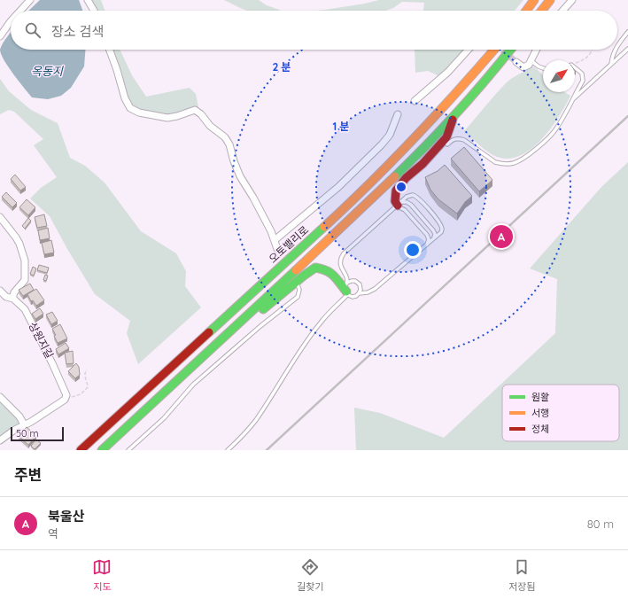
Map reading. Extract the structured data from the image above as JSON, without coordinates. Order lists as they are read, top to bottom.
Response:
{
  "streets": {
    "highway": ["오토밸리로"],
    "street": ["상원지길"]
  },
  "water": ["옥동지"],
  "legend": ["원활", "서행", "정체"],
  "scale_bar": "50 m",
  "north": "top right",
  "page": {
    "search": "장소 검색",
    "pins": "A",
    "scale": "50 m",
    "heading": "주변",
    "list": [
      {
        "mark": "A",
        "name": "북울산",
        "note": "역",
        "value": "80 m"
      }
    ],
    "nav": ["지도", "길찾기", "저장됨"]
  },
  "rings": ["2 분", "1 분"]
}
